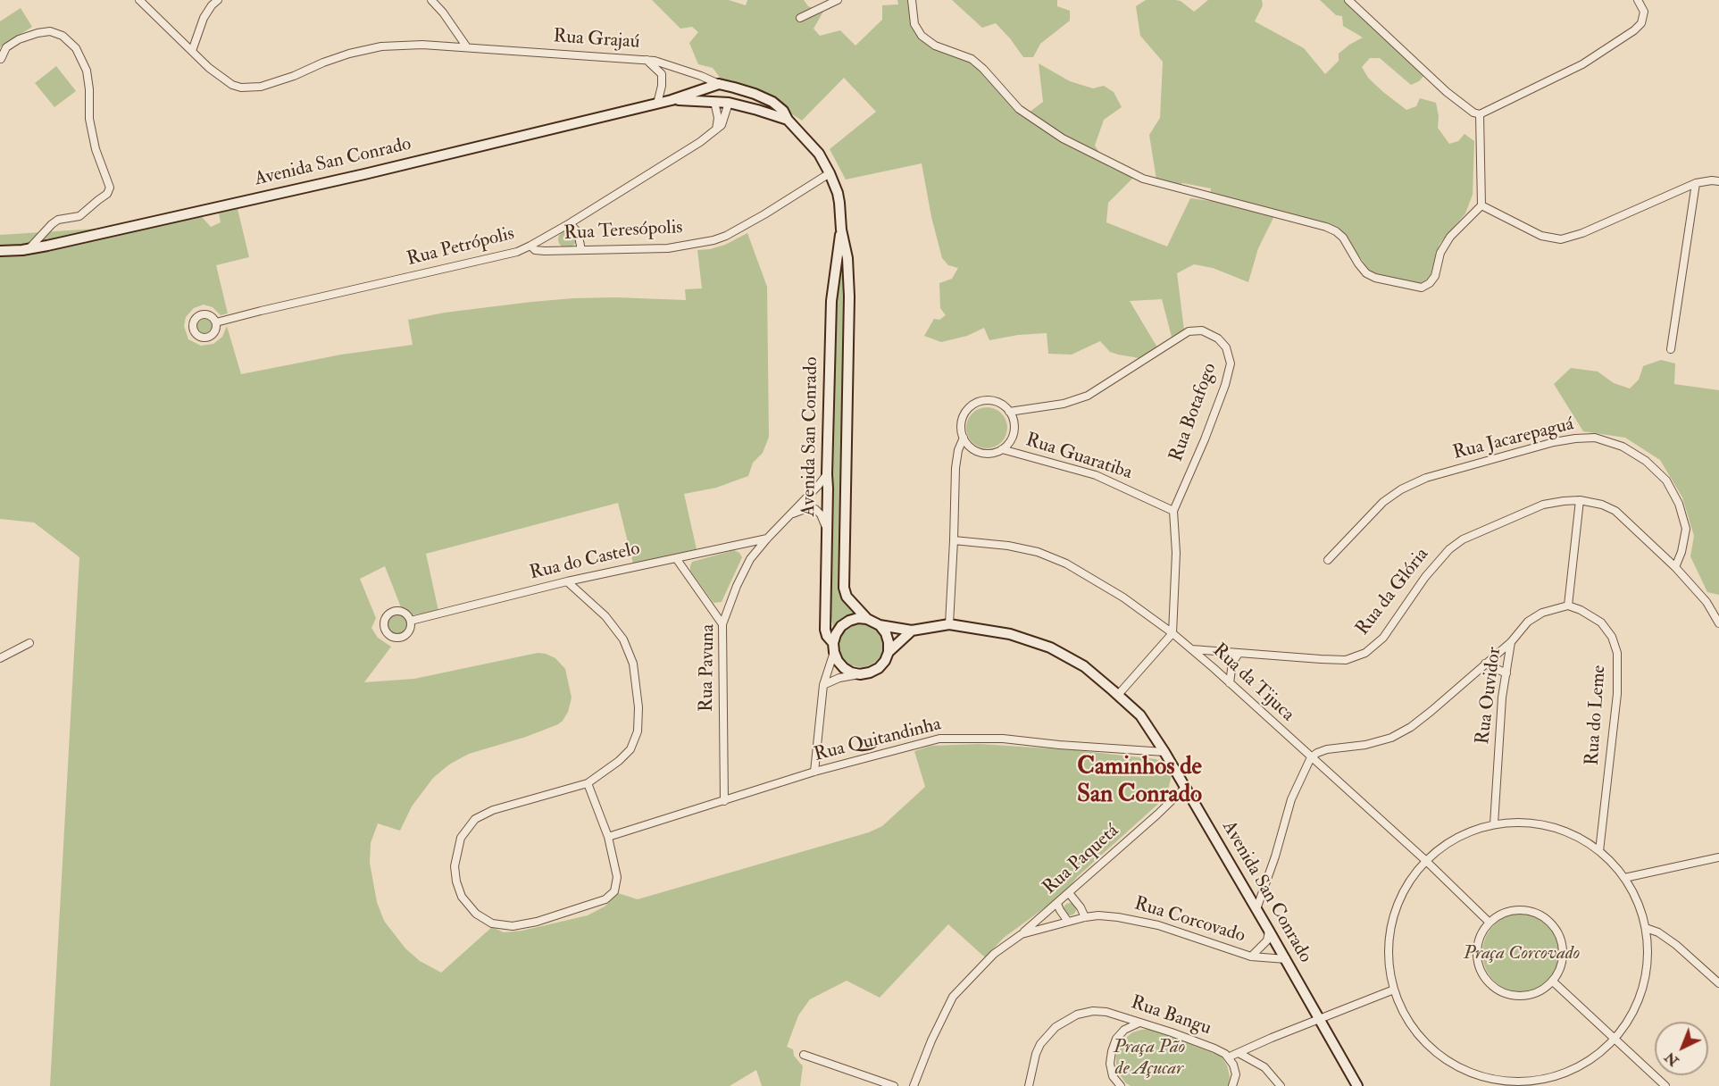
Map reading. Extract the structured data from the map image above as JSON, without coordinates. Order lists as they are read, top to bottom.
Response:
{
  "streets": {
    "street": [
      "Rua Grajaú",
      "Avenida San Conrado",
      "Rua Teresópolis",
      "Rua Petrópolis",
      "Rua Botafogo",
      "Rua Jacarepaguá",
      "Rua Guaratiba",
      "Rua do Castelo",
      "Rua da Glória",
      "Rua Pavuna",
      "Rua da Tijuca",
      "Rua Ouvidor",
      "Rua do Leme",
      "Rua Quitandinha",
      "Rua Paquetá",
      "Rua Corcovado",
      "Rua Bangu"
    ]
  },
  "crossings": [
    ["Rua Grajaú", "Avenida San Conrado"],
    ["Avenida San Conrado", "Rua Teresópolis"],
    ["Avenida San Conrado", "Rua Petrópolis"],
    ["Avenida San Conrado", "Rua Pavuna"],
    ["Avenida San Conrado", "Rua Quitandinha"],
    ["Avenida San Conrado", "Rua Paquetá"],
    ["Avenida San Conrado", "Rua Corcovado"],
    ["Avenida San Conrado", "Rua Bangu"],
    ["Rua Teresópolis", "Rua Petrópolis"],
    ["Rua Botafogo", "Rua Guaratiba"],
    ["Rua Botafogo", "Rua da Tijuca"],
    ["Rua Jacarepaguá", "Rua da Glória"],
    ["Rua do Castelo", "Rua Pavuna"],
    ["Rua da Glória", "Rua da Tijuca"],
    ["Rua Pavuna", "Rua Quitandinha"],
    ["Rua Ouvidor", "Rua do Leme"],
    ["Rua Paquetá", "Rua Corcovado"]
  ],
  "districts": ["Caminhos de San Conrado"],
  "parks": ["Praça Corcovado", "Praça Pão de Açucar"],
  "north": "bottom left"
}
